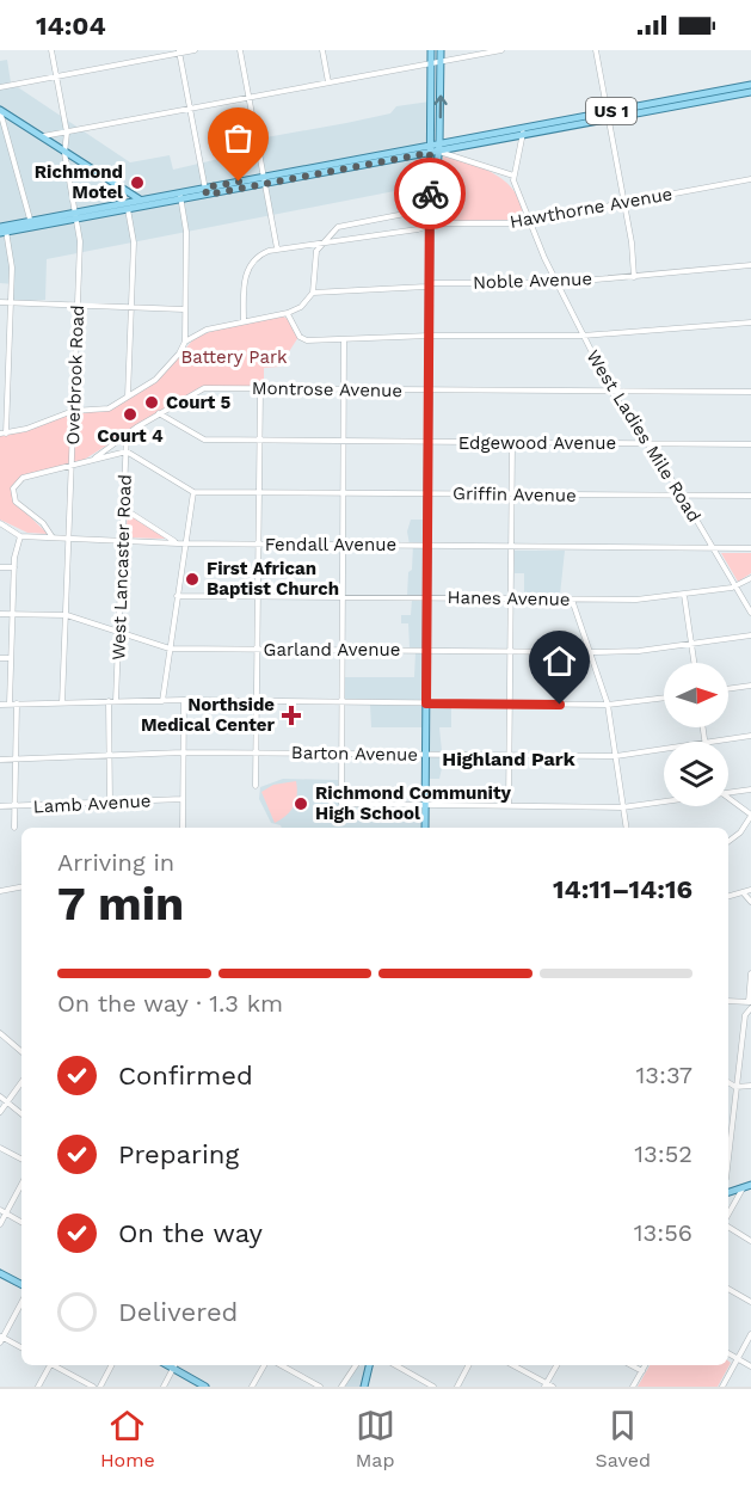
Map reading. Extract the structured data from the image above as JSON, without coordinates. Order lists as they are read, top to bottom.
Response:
{
  "streets": {
    "main road": ["US 1"],
    "street": [
      "Hawthorne Avenue",
      "Noble Avenue",
      "Overbrook Road",
      "Montrose Avenue",
      "West Ladies Mile Road",
      "Edgewood Avenue",
      "Griffin Avenue",
      "Fendall Avenue",
      "West Lancaster Road",
      "Hanes Avenue",
      "Garland Avenue",
      "Barton Avenue",
      "Lamb Avenue"
    ]
  },
  "crossings": [
    ["US 1", "Overbrook Road"],
    ["Hawthorne Avenue", "West Ladies Mile Road"],
    ["Noble Avenue", "West Ladies Mile Road"],
    ["Overbrook Road", "Fendall Avenue"],
    ["Overbrook Road", "Garland Avenue"],
    ["Montrose Avenue", "West Ladies Mile Road"],
    ["Montrose Avenue", "Edgewood Avenue"],
    ["Montrose Avenue", "West Lancaster Road"],
    ["West Ladies Mile Road", "Edgewood Avenue"],
    ["West Ladies Mile Road", "Griffin Avenue"],
    ["West Ladies Mile Road", "Fendall Avenue"],
    ["West Ladies Mile Road", "Hanes Avenue"],
    ["Fendall Avenue", "West Lancaster Road"],
    ["West Lancaster Road", "Garland Avenue"]
  ],
  "districts": ["Highland Park"],
  "parks": ["Battery Park"],
  "places": {
    "other": [
      "Richmond Motel",
      "Court 5",
      "Court 4",
      "First African Baptist Church",
      "Richmond Community High School"
    ],
    "health": ["Northside Medical Center"]
  },
  "north": "right",
  "page": {
    "status": "14:04",
    "heading": ["7 min", "Arriving in", "14:11–14:16"],
    "bar": "On the way · 1.3 km",
    "list": [
      ["Confirmed", "13:37"],
      ["Preparing", "13:52"],
      ["On the way", "13:56"],
      "Delivered"
    ],
    "tabs": ["Home", "Map", "Saved"]
  }
}
